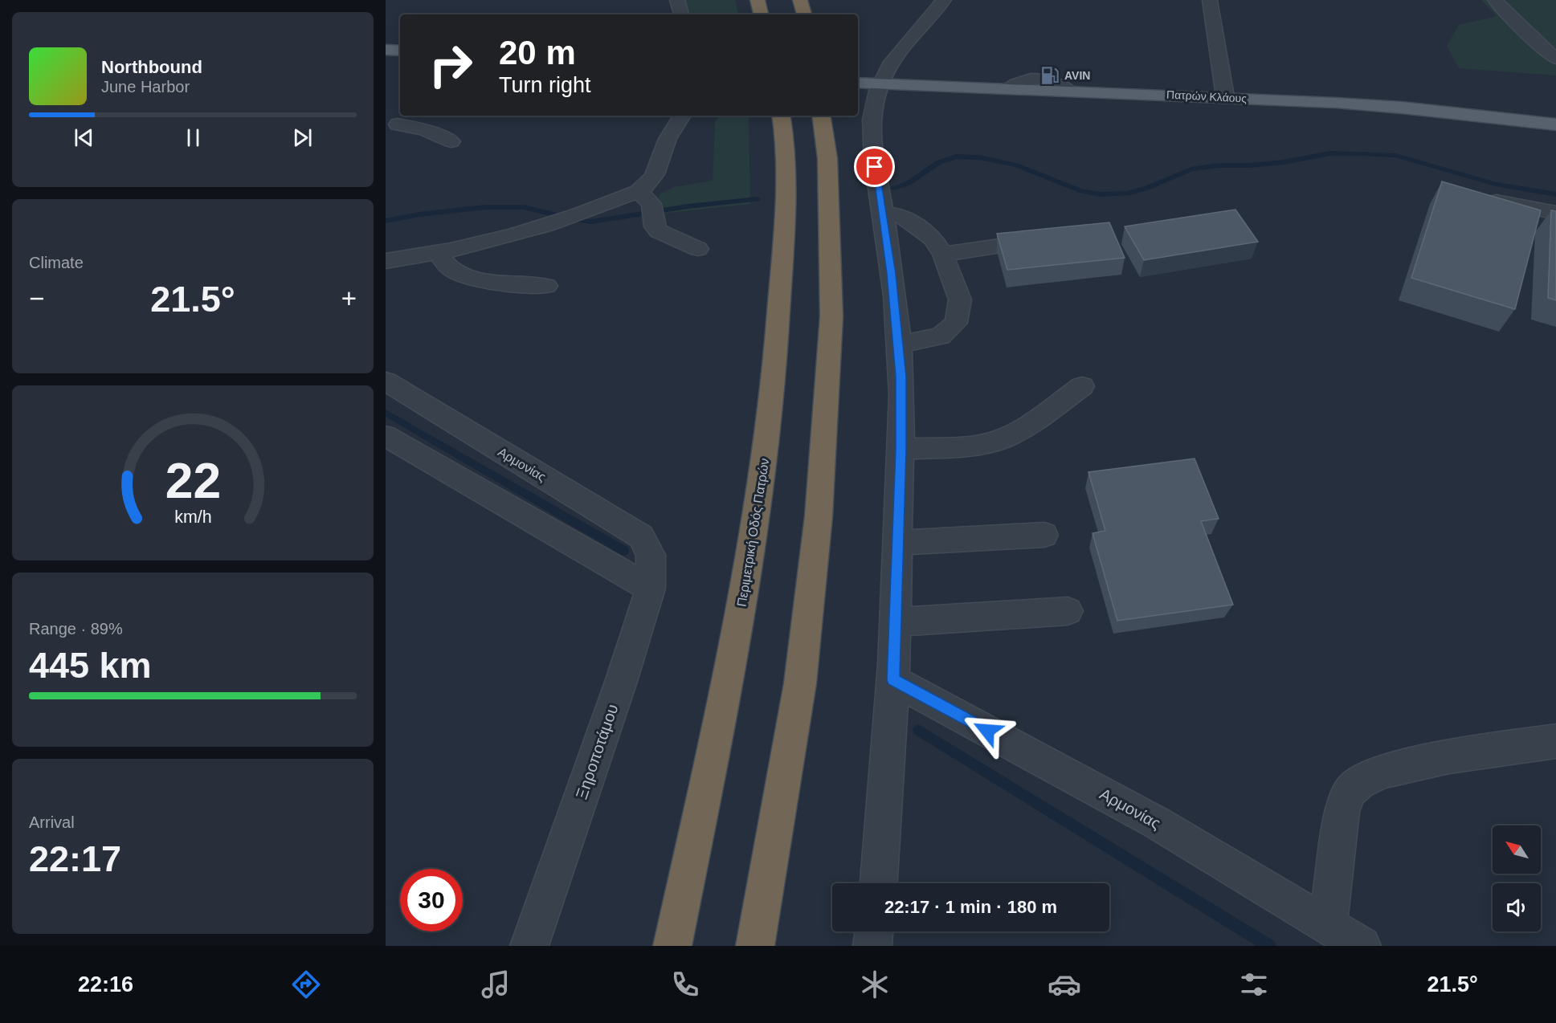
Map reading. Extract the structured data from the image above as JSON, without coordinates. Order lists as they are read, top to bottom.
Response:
{
  "streets": {
    "highway": ["Περιμετρική Οδός Πατρών"],
    "main road": ["Πατρών Κλάους"],
    "street": ["Αρμονίας", "Ξηροποτάμου"]
  },
  "crossings": [
    ["Αρμονίας", "Ξηροποτάμου"]
  ],
  "places": {
    "fuel station": ["AVIN"]
  },
  "north": "top left",
  "page": {
    "turn": ["20 m", "Turn right"],
    "song": ["Northbound", "June Harbor"],
    "tile": [
      "Climate",
      ["Range · 89%", "445 km"],
      ["Arrival", "22:17"]
    ],
    "heat": ["−", "21.5°", "+"],
    "limit": "30",
    "trip": "22:17 · 1 min · 180 m",
    "tabs": ["22:16", "21.5°"],
    "gauge": ["22", "km/h"]
  }
}
